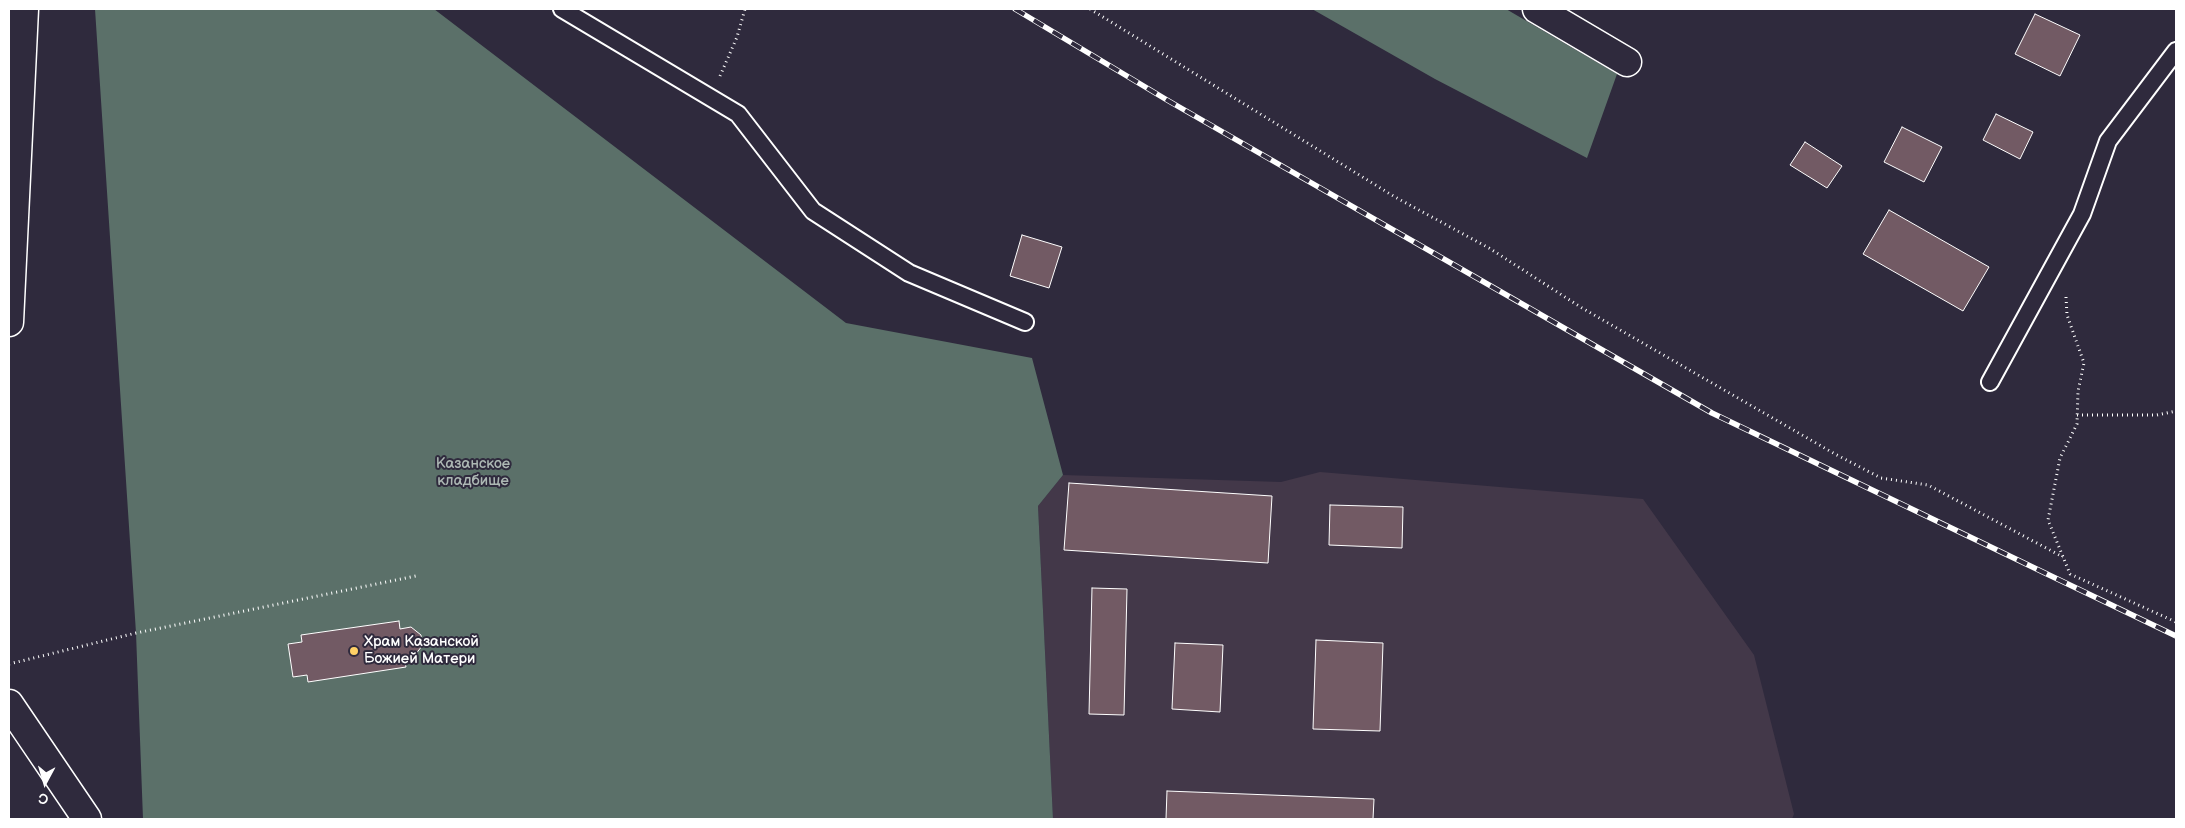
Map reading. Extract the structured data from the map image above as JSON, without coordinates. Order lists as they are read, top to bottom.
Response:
{
  "parks": ["Казанское кладбище"],
  "places": ["Храм Казанской Божией Матери"],
  "north": "bottom"
}
